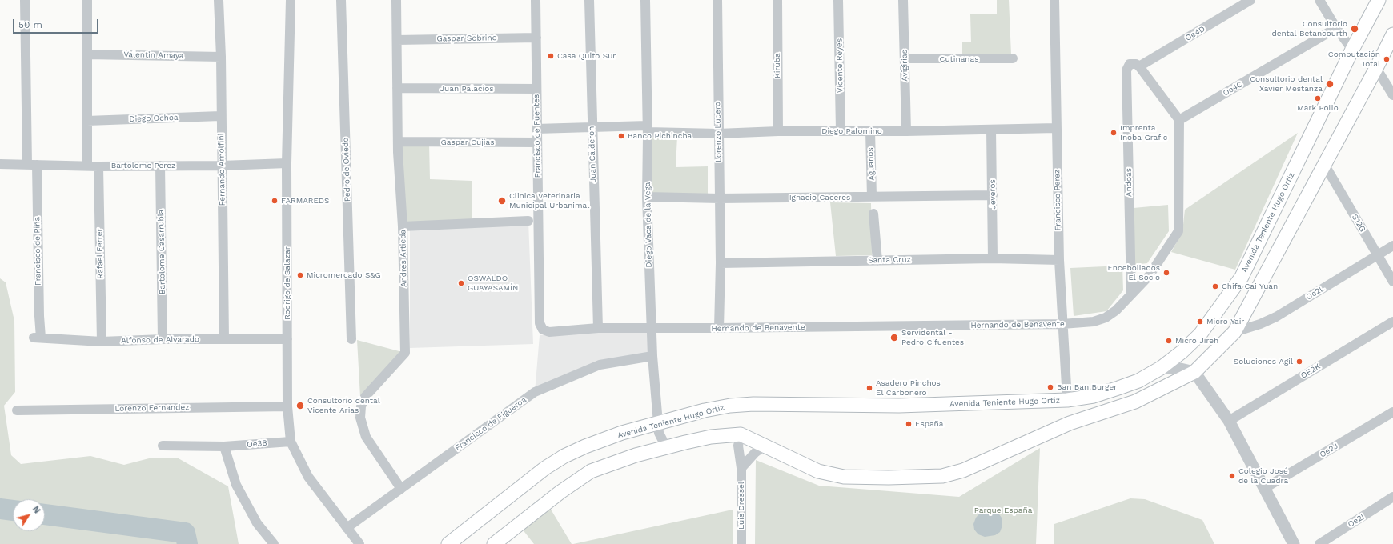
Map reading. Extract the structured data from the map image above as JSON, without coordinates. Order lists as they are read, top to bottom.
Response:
{
  "streets": {
    "main road": ["Avenida Teniente Hugo Ortiz"],
    "street": [
      "Oe4D",
      "Gaspar Sobrino",
      "Valentin Amaya",
      "Cutinanas",
      "Kiruba",
      "Vicente Reyes",
      "Avigirias",
      "Juan Palacios",
      "Oe4C",
      "Diego Ochoa",
      "Diego Palomino",
      "Lorenzo Lucero",
      "Francisco de Fuentes",
      "Gaspar Cujias",
      "Juan Calderon",
      "Aguanos",
      "Bartolome Perez",
      "Fernando Arnolfini",
      "Pedro de Oviedo",
      "Andoas",
      "Jeveros",
      "Ignacio Caceres",
      "Francisco Perez",
      "S12G",
      "Diego Vaca de la Vega",
      "Francisco de Piña",
      "Bartolome Casarrubia",
      "Rafael Ferrer",
      "Andres Artieda",
      "Santa Cruz",
      "Rodrigo de Salazar",
      "Oe2L",
      "Hernando de Benavente",
      "Alfonso de Alvarado",
      "OE2K",
      "Lorenzo Fernandez",
      "Francisco de Figueroa",
      "Oe3B",
      "Oe2J",
      "Luis Dressel",
      "Oe2I"
    ]
  },
  "crossings": [
    ["Oe4D", "Andoas"],
    ["Gaspar Sobrino", "Francisco de Fuentes"],
    ["Gaspar Sobrino", "Andres Artieda"],
    ["Valentin Amaya", "Fernando Arnolfini"],
    ["Cutinanas", "Avigirias"],
    ["Kiruba", "Diego Palomino"],
    ["Vicente Reyes", "Diego Palomino"],
    ["Avigirias", "Diego Palomino"],
    ["Juan Palacios", "Francisco de Fuentes"],
    ["Juan Palacios", "Andres Artieda"],
    ["Oe4C", "Hernando de Benavente"],
    ["Diego Ochoa", "Fernando Arnolfini"],
    ["Diego Palomino", "Lorenzo Lucero"],
    ["Diego Palomino", "Francisco de Fuentes"],
    ["Diego Palomino", "Juan Calderon"],
    ["Diego Palomino", "Aguanos"],
    ["Diego Palomino", "Jeveros"],
    ["Diego Palomino", "Francisco Perez"],
    ["Diego Palomino", "Diego Vaca de la Vega"],
    ["Lorenzo Lucero", "Ignacio Caceres"],
    ["Lorenzo Lucero", "Santa Cruz"],
    ["Lorenzo Lucero", "Hernando de Benavente"],
    ["Francisco de Fuentes", "Gaspar Cujias"],
    ["Francisco de Fuentes", "Hernando de Benavente"],
    ["Gaspar Cujias", "Andres Artieda"],
    ["Juan Calderon", "Hernando de Benavente"],
    ["Aguanos", "Ignacio Caceres"],
    ["Bartolome Perez", "Fernando Arnolfini"],
    ["Bartolome Perez", "Francisco de Piña"],
    ["Bartolome Perez", "Bartolome Casarrubia"],
    ["Bartolome Perez", "Rafael Ferrer"],
    ["Bartolome Perez", "Rodrigo de Salazar"],
    ["Fernando Arnolfini", "Alfonso de Alvarado"],
    ["Andoas", "Hernando de Benavente"],
    ["Jeveros", "Ignacio Caceres"],
    ["Jeveros", "Santa Cruz"],
    ["Ignacio Caceres", "Diego Vaca de la Vega"],
    ["Francisco Perez", "Avenida Teniente Hugo Ortiz"],
    ["Francisco Perez", "Santa Cruz"],
    ["Francisco Perez", "Hernando de Benavente"],
    ["Avenida Teniente Hugo Ortiz", "Diego Vaca de la Vega"],
    ["S12G", "Oe2L"],
    ["Diego Vaca de la Vega", "Hernando de Benavente"],
    ["Diego Vaca de la Vega", "Francisco de Figueroa"],
    ["Francisco de Piña", "Alfonso de Alvarado"],
    ["Bartolome Casarrubia", "Alfonso de Alvarado"],
    ["Rafael Ferrer", "Alfonso de Alvarado"],
    ["Andres Artieda", "Francisco de Figueroa"],
    ["Rodrigo de Salazar", "Alfonso de Alvarado"],
    ["Rodrigo de Salazar", "Lorenzo Fernandez"],
    ["Rodrigo de Salazar", "Francisco de Figueroa"],
    ["Rodrigo de Salazar", "Oe3B"]
  ],
  "parks": ["Parque España"],
  "places": [
    "Consultorio dental Betancourth",
    "Casa Quito Sur",
    "Computación Total",
    "Consultorio dental Xavier Mestanza",
    "Mark Pollo",
    "Imprenta Inoba Grafic",
    "Banco Pichincha",
    "FARMAREDS",
    "Clinica Veterinaria Municipal Urbanimal",
    "Encebollados El Socio",
    "Micromercado S&G",
    "OSWALDO GUAYASAMÍN",
    "Chifa Cai Yuan",
    "Micro Yair",
    "Servidental - Pedro Cifuentes",
    "Micro Jireh",
    "Soluciones Agil",
    "Ban Ban Burger",
    "Asadero Pinchos El Carbonero",
    "Consultorio dental Vicente Arias",
    "España",
    "Colegio José de la Cuadra"
  ],
  "scale_bar": "50 m",
  "north": "top right"
}
